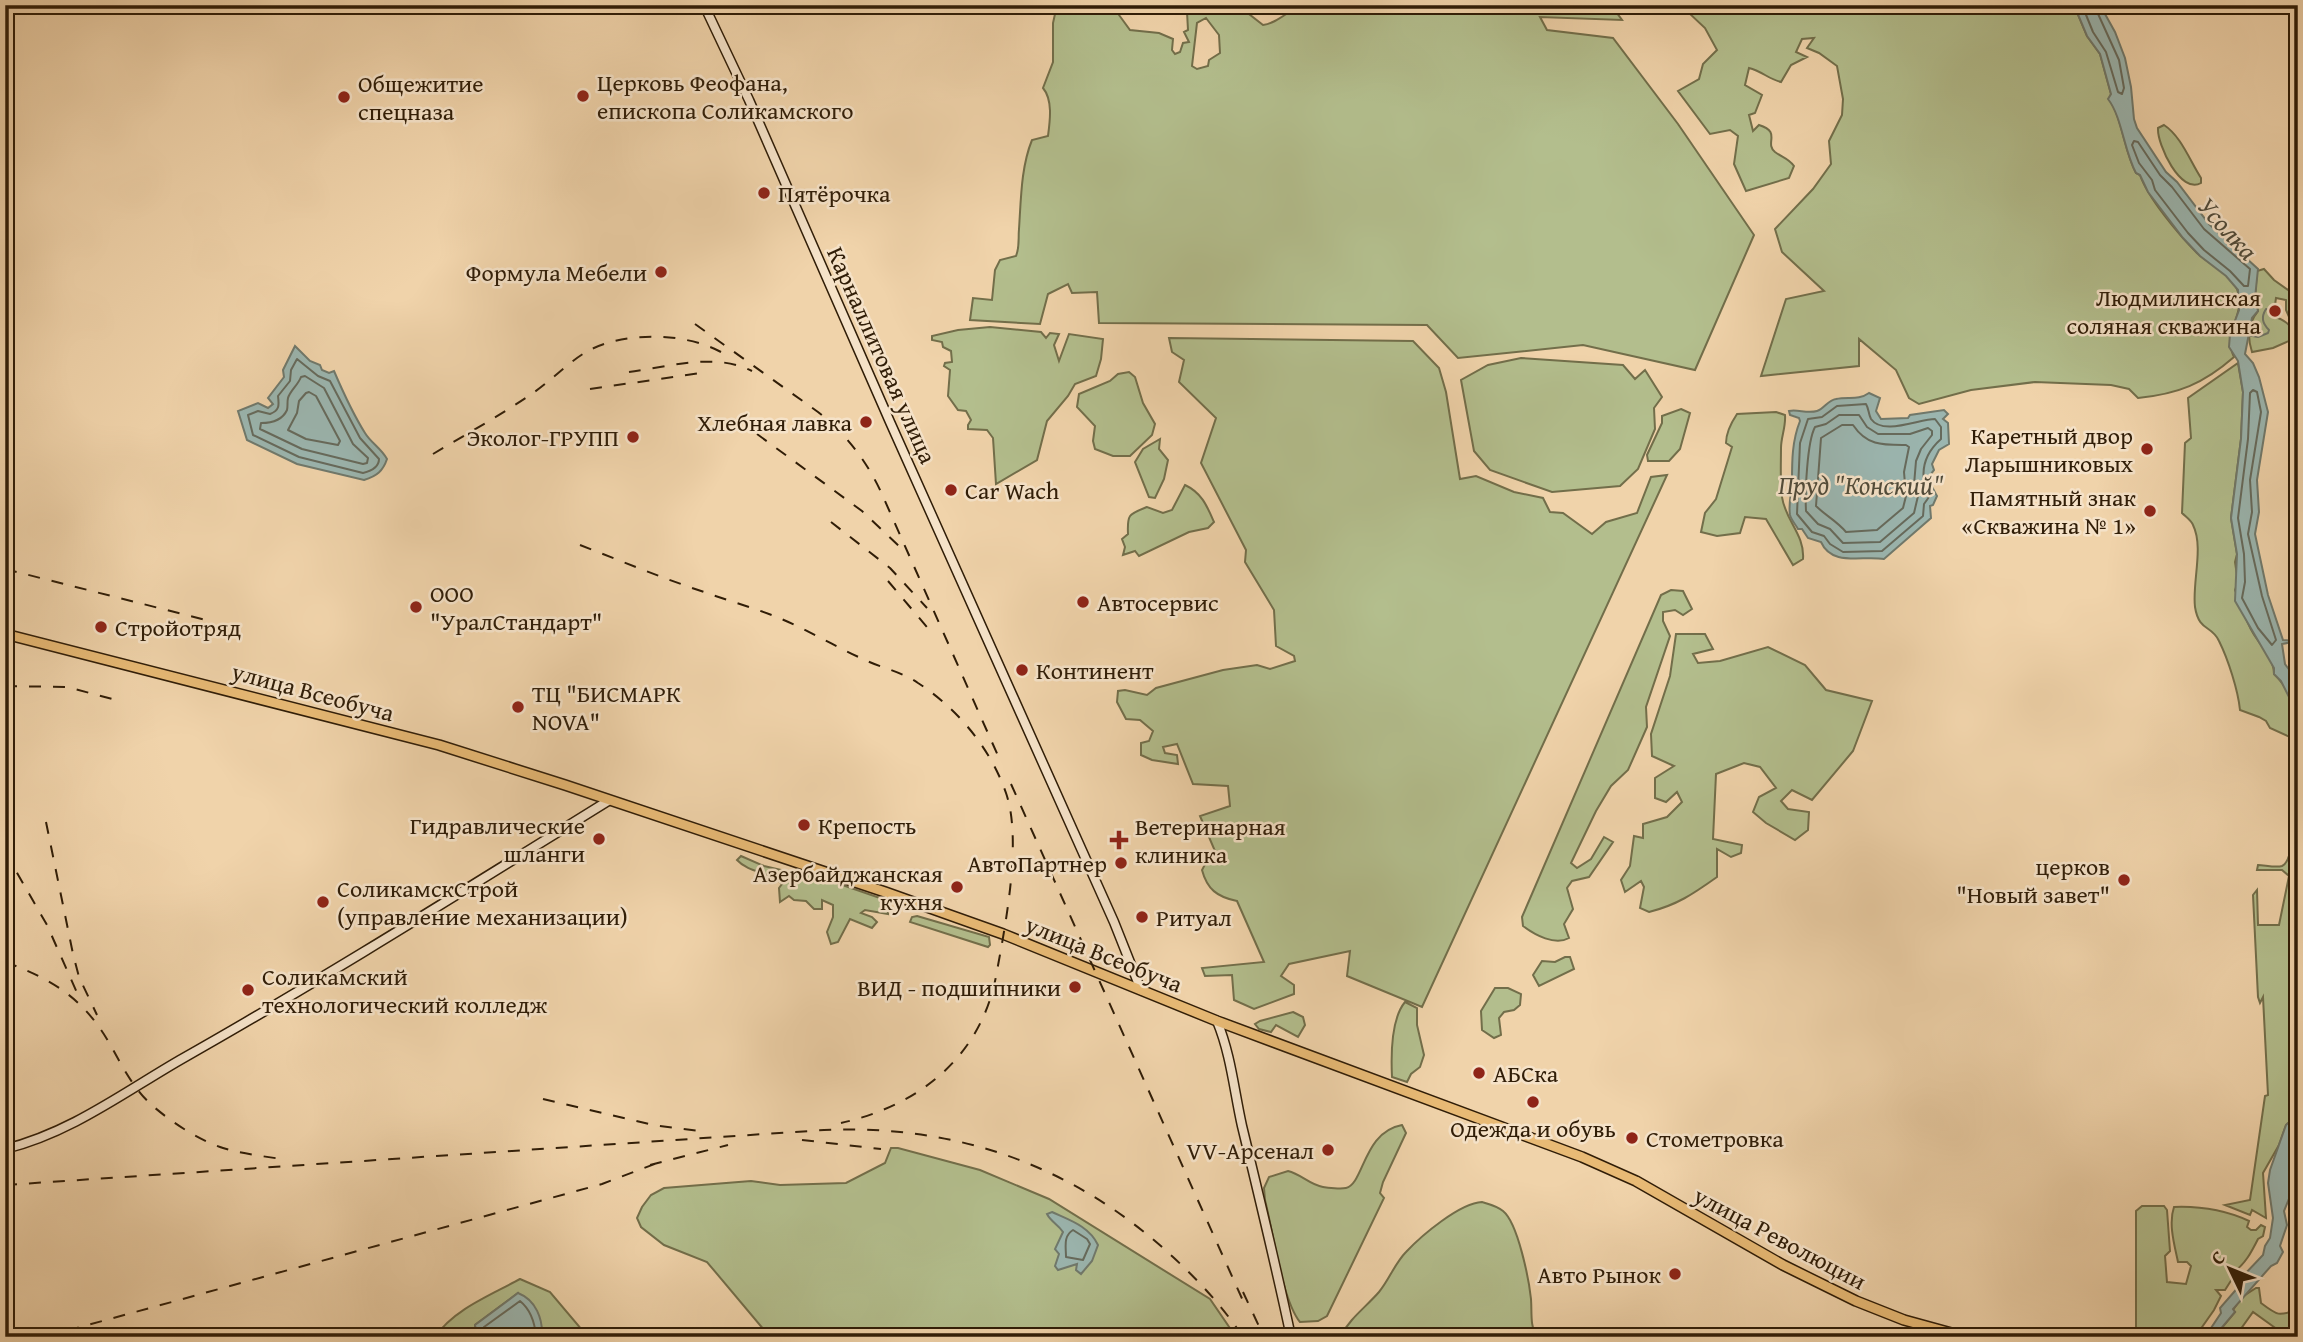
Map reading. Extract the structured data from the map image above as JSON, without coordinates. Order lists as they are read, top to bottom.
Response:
{
  "streets": {
    "main road": ["улица Всеобуча", "улица Революции"],
    "street": ["Карналлитовая улица"]
  },
  "crossings": [
    ["Карналлитовая улица", "улица Всеобуча"],
    ["улица Всеобуча", "улица Революции"]
  ],
  "water": ["Усолка", "Пруд \"Конский\""],
  "places": {
    "other": [
      "Церковь Феофана, епископа Соликамского",
      "Общежитие спецназа",
      "Пятёрочка",
      "Формула Мебели",
      "Людмилинская соляная скважина",
      "Хлебная лавка",
      "Эколог-ГРУПП",
      "Каретный двор Ларышниковых",
      "Car Wach",
      "Памятный знак «Скважина № 1»",
      "Автосервис",
      "ООО \"УралСтандарт\"",
      "Стройотряд",
      "Континент",
      "ТЦ \"БИСМАРК NOVA\"",
      "Крепость",
      "Гидравлические шланги",
      "АвтоПартнер",
      "церков \"Новый завет\"",
      "Азербайджанская кухня",
      "СоликамскСтрой (управление механизации)",
      "Ритуал",
      "ВИД - подшипники",
      "Соликамский технологический колледж",
      "АБСка",
      "Одежда и обувь",
      "Стометровка",
      "VV-Арсенал",
      "Авто Рынок"
    ],
    "health": ["Ветеринарная клиника"]
  },
  "north": "top left"
}
